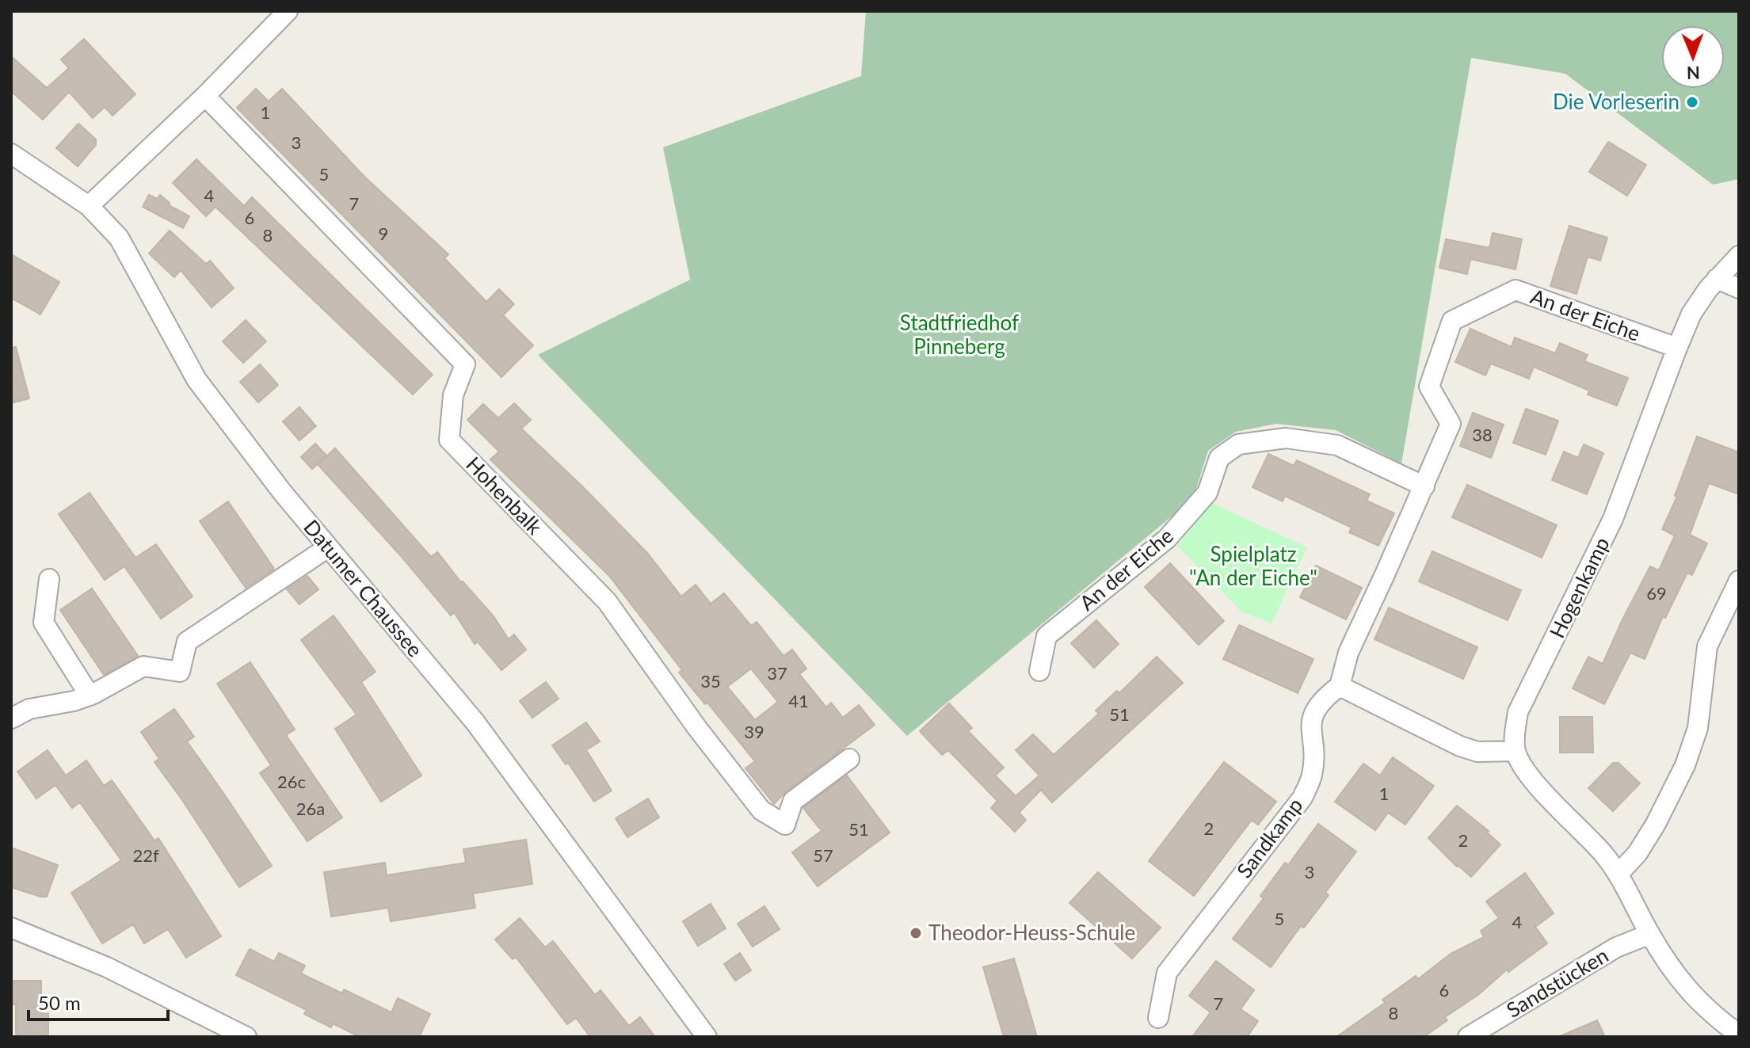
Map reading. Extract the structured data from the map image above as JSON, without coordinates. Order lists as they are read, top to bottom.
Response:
{
  "streets": {
    "street": [
      "An der Eiche",
      "Hohenbalk",
      "Hogenkamp",
      "Datumer Chaussee",
      "Sandkamp",
      "Sandstücken"
    ]
  },
  "crossings": [
    ["An der Eiche", "Hogenkamp"],
    ["An der Eiche", "Sandkamp"]
  ],
  "parks": ["Stadtfriedhof Pinneberg", "Spielplatz \"An der Eiche\""],
  "places": ["Die Vorleserin", "Theodor-Heuss-Schule"],
  "house_numbers": [
    "1",
    "3",
    "5",
    "4",
    "7",
    "6",
    "9",
    "8",
    "38",
    "69",
    "37",
    "35",
    "41",
    "51",
    "39",
    "26c",
    "1",
    "26a",
    "2",
    "51",
    "2",
    "22f",
    "57",
    "3",
    "5",
    "4",
    "6",
    "7",
    "8"
  ],
  "scale_bar": "50 m",
  "north": "bottom"
}
